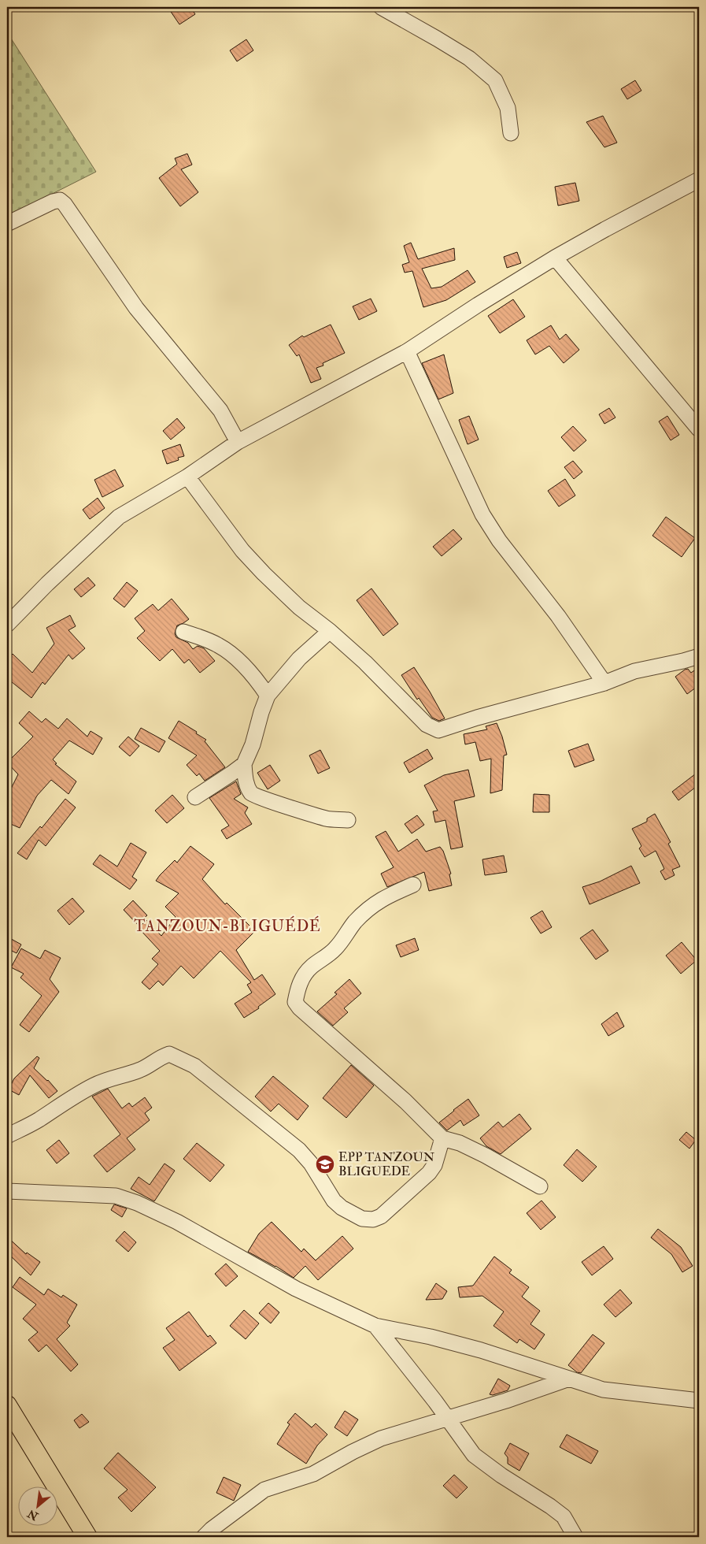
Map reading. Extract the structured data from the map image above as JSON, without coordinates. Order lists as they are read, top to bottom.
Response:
{
  "districts": ["TANZOUN-BLIGUÉDÉ"],
  "places": {
    "school or university": ["EPP TANZOUN BLIGUEDE"]
  },
  "north": "bottom left"
}
